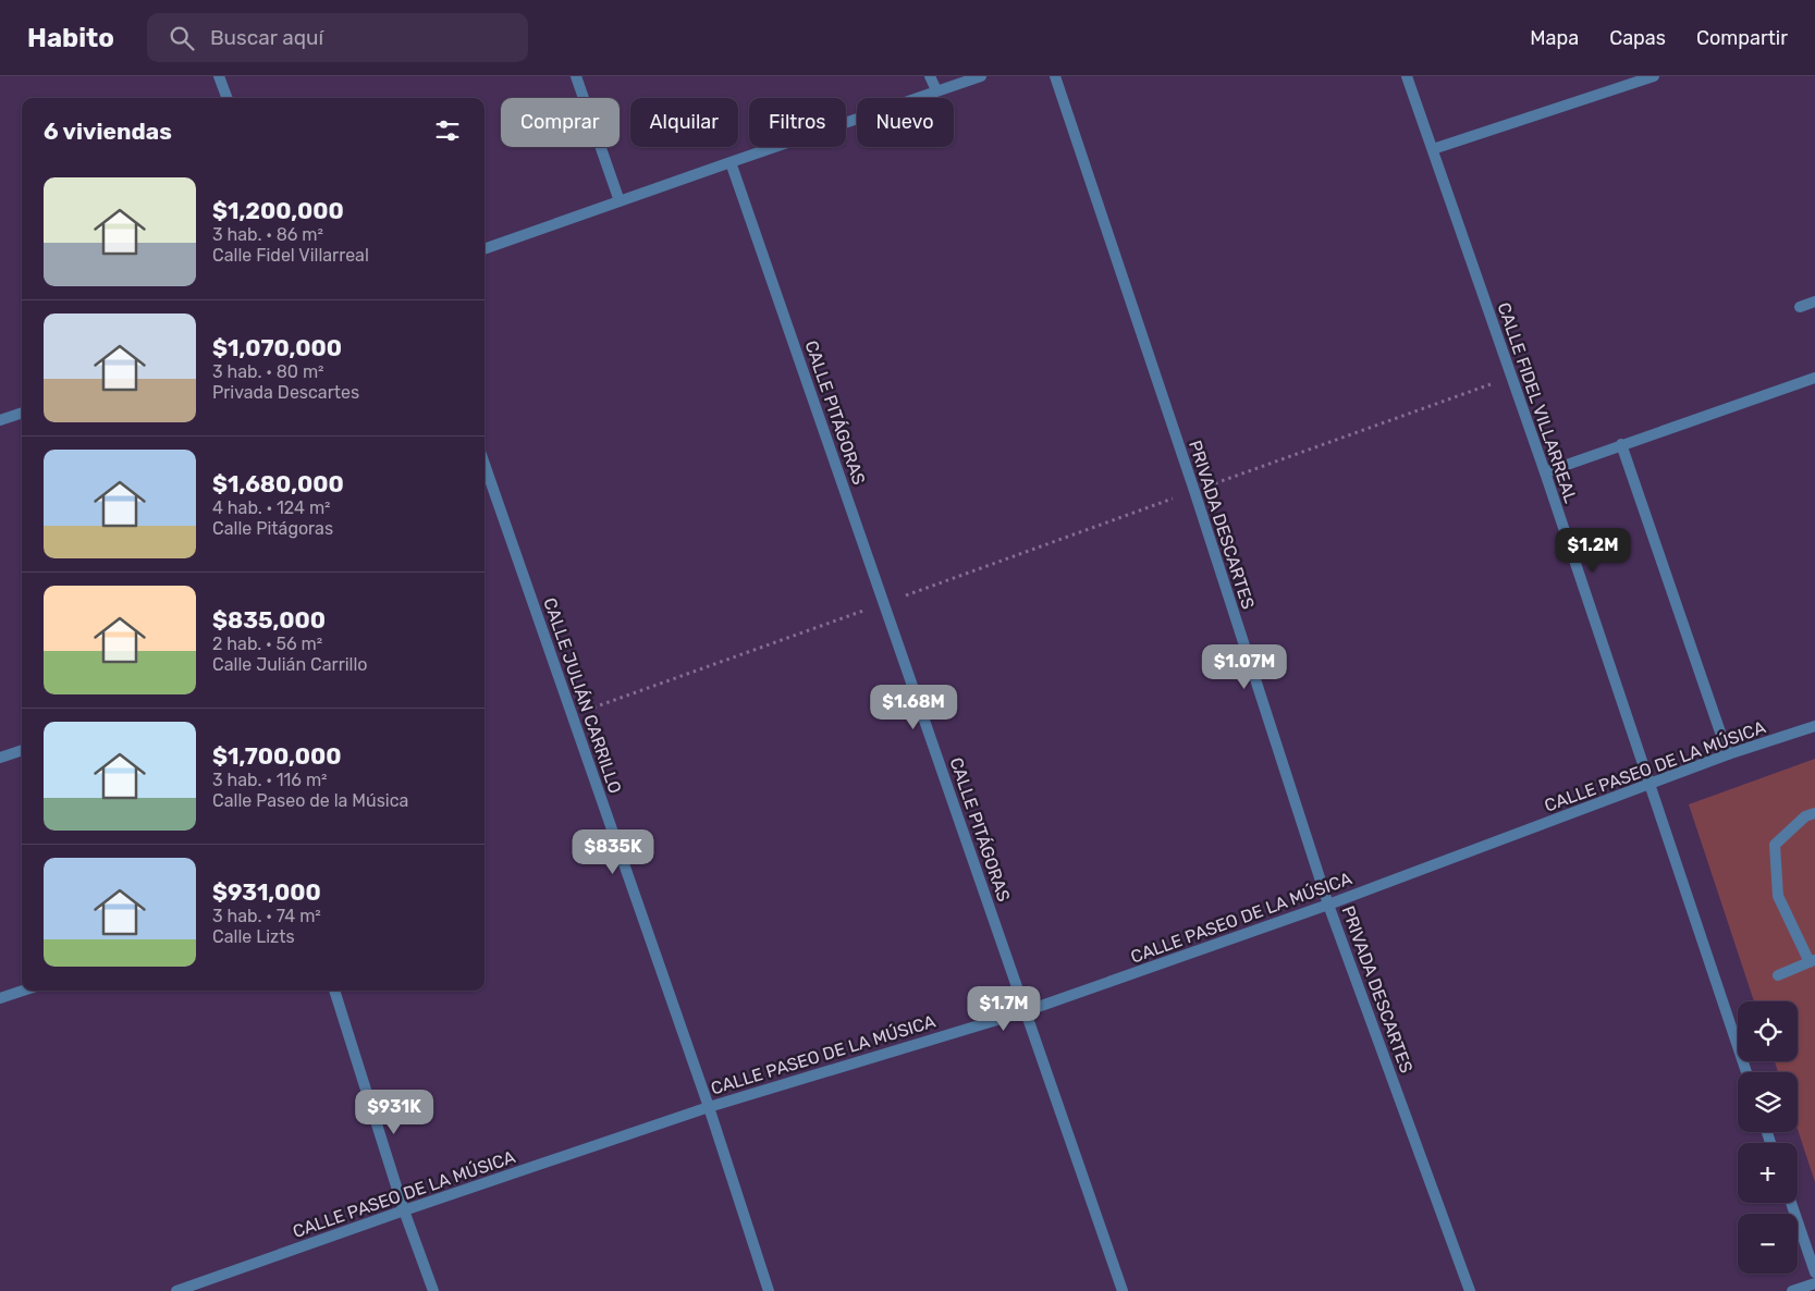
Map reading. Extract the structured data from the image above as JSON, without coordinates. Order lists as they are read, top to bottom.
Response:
{
  "streets": {
    "street": [
      "CALLE FIDEL VILLARREAL",
      "CALLE PITÁGORAS",
      "PRIVADA DESCARTES",
      "CALLE JULIÁN CARRILLO",
      "CALLE PASEO DE LA MÚSICA"
    ]
  },
  "crossings": [
    ["CALLE FIDEL VILLARREAL", "CALLE PASEO DE LA MÚSICA"],
    ["CALLE PITÁGORAS", "CALLE PASEO DE LA MÚSICA"],
    ["PRIVADA DESCARTES", "CALLE PASEO DE LA MÚSICA"],
    ["CALLE JULIÁN CARRILLO", "CALLE PASEO DE LA MÚSICA"]
  ],
  "page": {
    "header": "Habito",
    "search": "Buscar aquí",
    "nav": ["Mapa", "Capas", "Compartir"],
    "chip": [
      "Comprar",
      "Alquilar",
      "Filtros",
      "Nuevo"
    ],
    "heading": "6 viviendas",
    "list": [
      {
        "name": "$1,200,000",
        "note": "3 hab. · 86 m² · Calle Fidel Villarreal"
      },
      {
        "name": "$1,070,000",
        "note": "3 hab. · 80 m² · Privada Descartes"
      },
      {
        "name": "$1,680,000",
        "note": "4 hab. · 124 m² · Calle Pitágoras"
      },
      {
        "name": "$835,000",
        "note": "2 hab. · 56 m² · Calle Julián Carrillo"
      },
      {
        "name": "$1,700,000",
        "note": "3 hab. · 116 m² · Calle Paseo de la Música"
      },
      {
        "name": "$931,000",
        "note": "3 hab. · 74 m² · Calle Lizts"
      }
    ],
    "price": [
      "$1.2M",
      "$1.07M",
      "$1.68M",
      "$835K",
      "$1.7M",
      "$931K"
    ],
    "map_buttons": ["+", "−"]
  }
}
